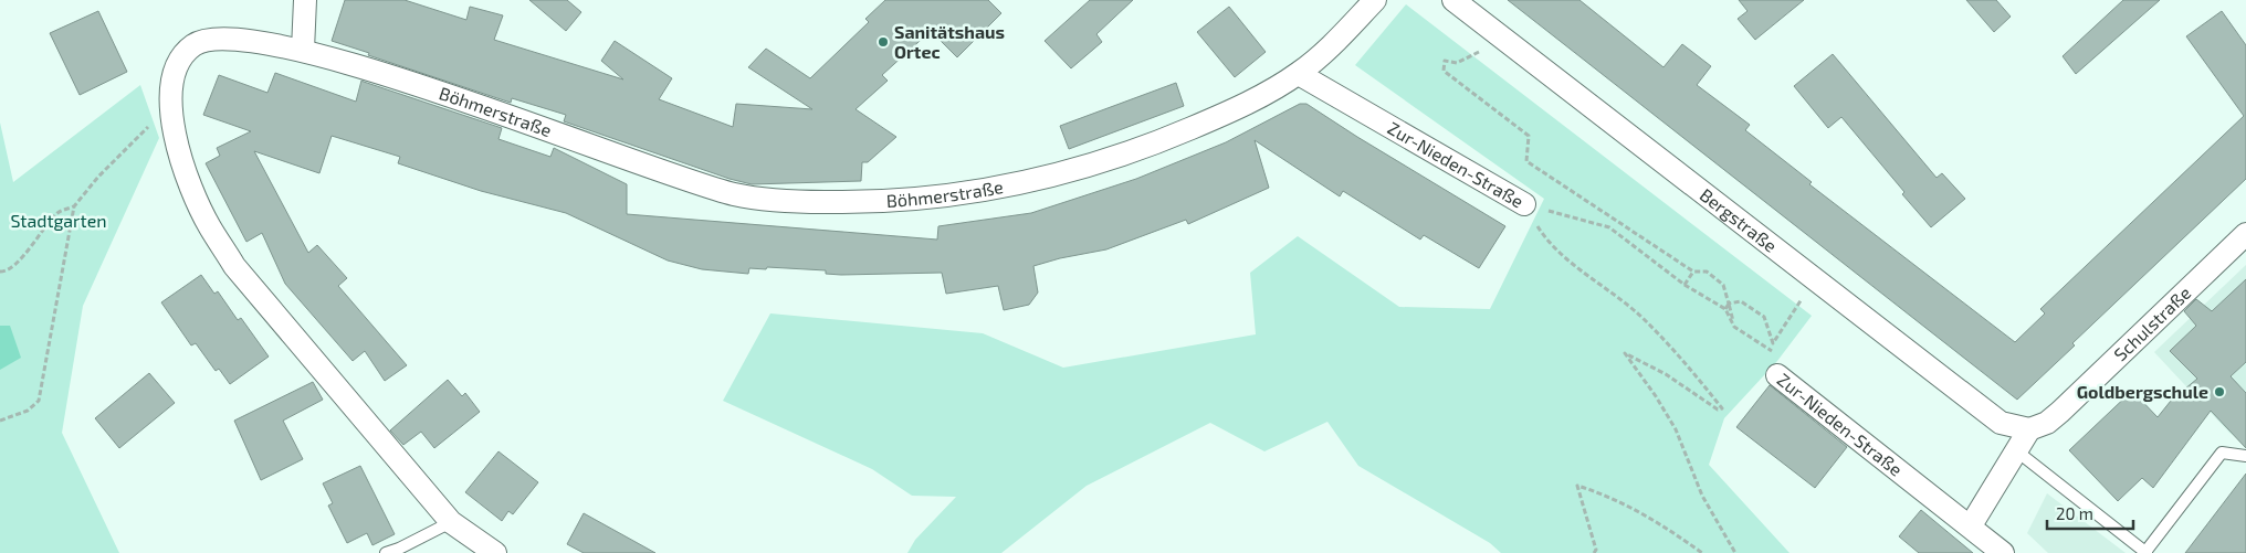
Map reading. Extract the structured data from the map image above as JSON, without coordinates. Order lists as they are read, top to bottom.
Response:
{
  "streets": {
    "street": [
      "Böhmerstraße",
      "Zur-Nieden-Straße",
      "Bergstraße",
      "Schulstraße"
    ]
  },
  "crossings": [
    ["Böhmerstraße", "Zur-Nieden-Straße"],
    ["Bergstraße", "Schulstraße"]
  ],
  "parks": ["Stadtgarten"],
  "places": ["Sanitätshaus Ortec", "Goldbergschule"],
  "scale_bar": "20 m"
}
